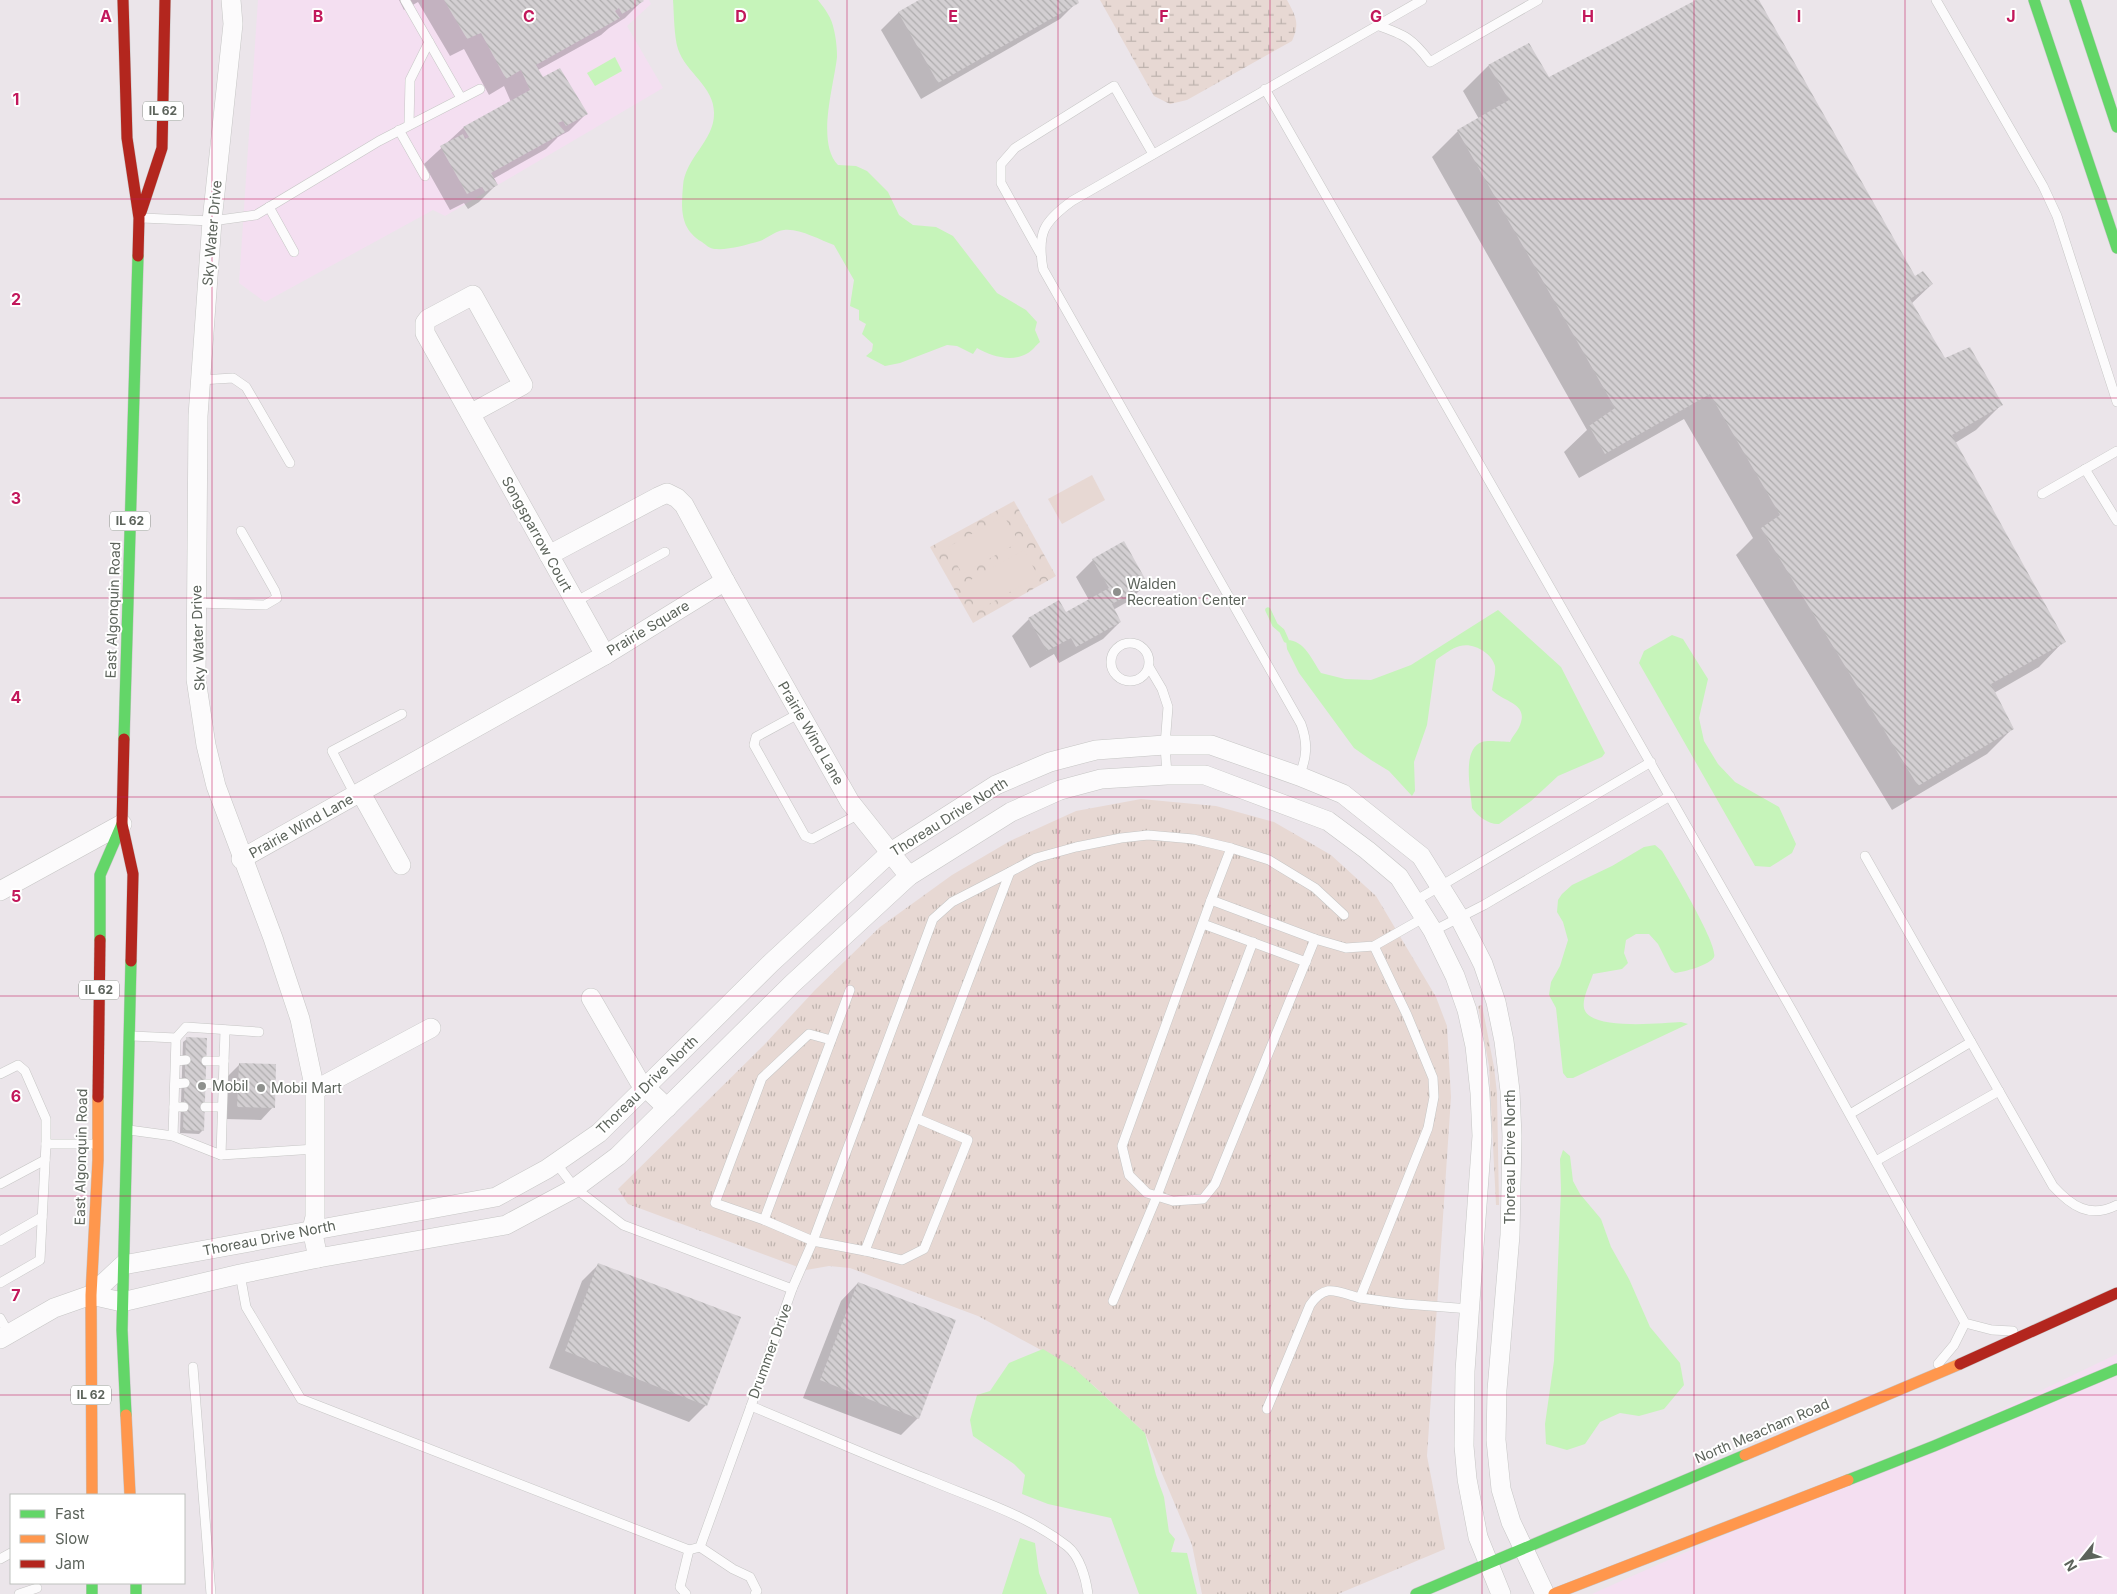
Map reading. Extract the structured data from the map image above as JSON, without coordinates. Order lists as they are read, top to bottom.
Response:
{
  "streets": {
    "main road": ["IL 62", "East Algonquin Road", "North Meacham Road"],
    "street": [
      "Sky Water Drive",
      "Songsparrow Court",
      "Prairie Square",
      "Prairie Wind Lane",
      "Thoreau Drive North"
    ],
    "lane": ["Drummer Drive"]
  },
  "crossings": [
    ["Sky Water Drive", "Prairie Wind Lane"],
    ["Sky Water Drive", "Thoreau Drive North"],
    ["Songsparrow Court", "Prairie Square"],
    ["East Algonquin Road", "Thoreau Drive North"],
    ["Prairie Square", "Prairie Wind Lane"],
    ["Prairie Wind Lane", "Thoreau Drive North"],
    ["Thoreau Drive North", "Drummer Drive"],
    ["Thoreau Drive North", "North Meacham Road"]
  ],
  "places": ["Walden Recreation Center", "Mobil", "Mobil Mart"],
  "legend": ["Fast", "Slow", "Jam"],
  "north": "bottom left",
  "grid": {
    "columns": [
      "A",
      "B",
      "C",
      "D",
      "E",
      "F",
      "G",
      "H",
      "I",
      "J"
    ],
    "rows": [
      "1",
      "2",
      "3",
      "4",
      "5",
      "6",
      "7"
    ]
  }
}
